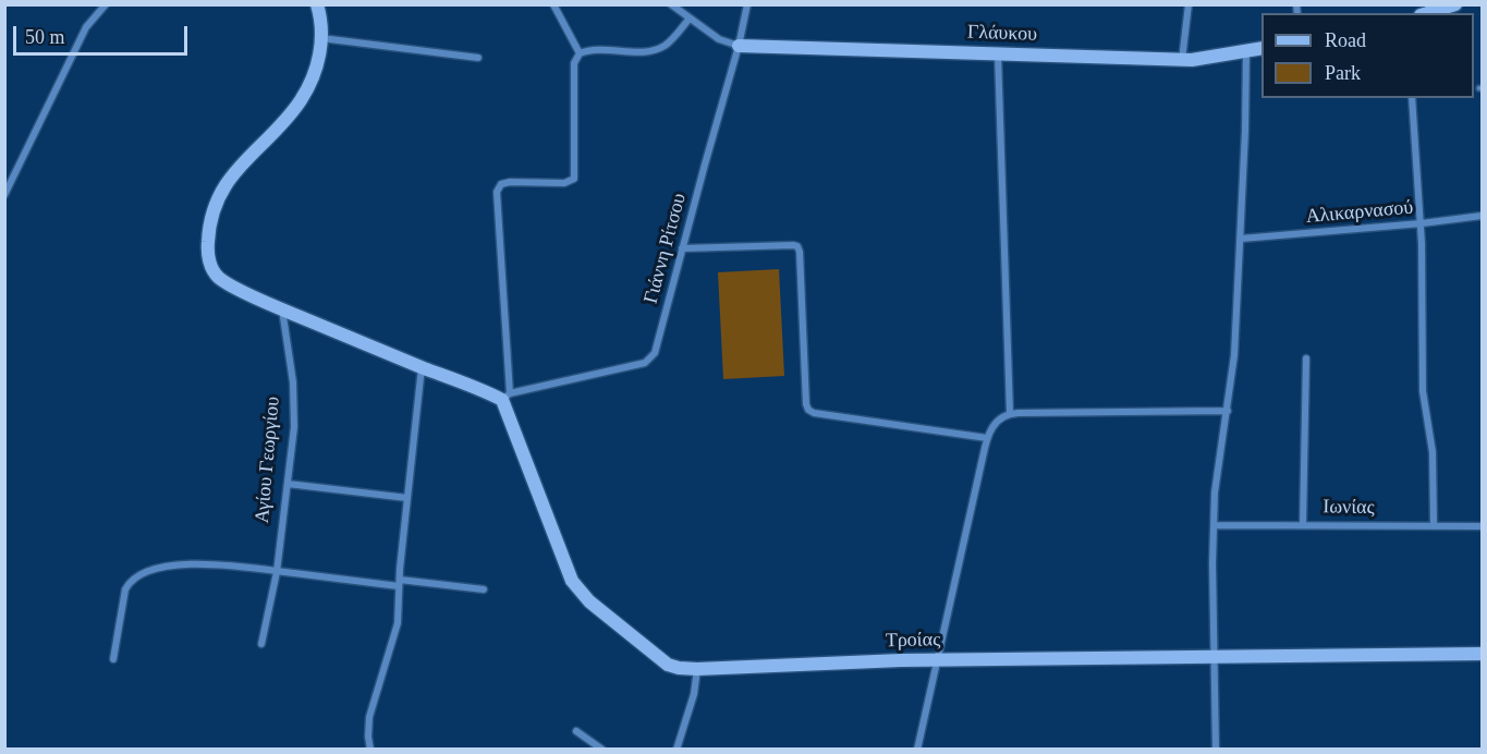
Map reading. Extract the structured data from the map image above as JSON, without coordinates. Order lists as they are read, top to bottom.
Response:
{
  "streets": {
    "street": [
      "Γλάυκου",
      "Αλικαρνασού",
      "Γιάννη Ρίτσου",
      "Αγίου Γεωργίου",
      "Ιωνίας",
      "Τροίας"
    ]
  },
  "crossings": [
    ["Γλάυκου", "Γιάννη Ρίτσου"],
    ["Γιάννη Ρίτσου", "Τροίας"]
  ],
  "legend": ["Road", "Park"],
  "scale_bar": "50 m"
}
